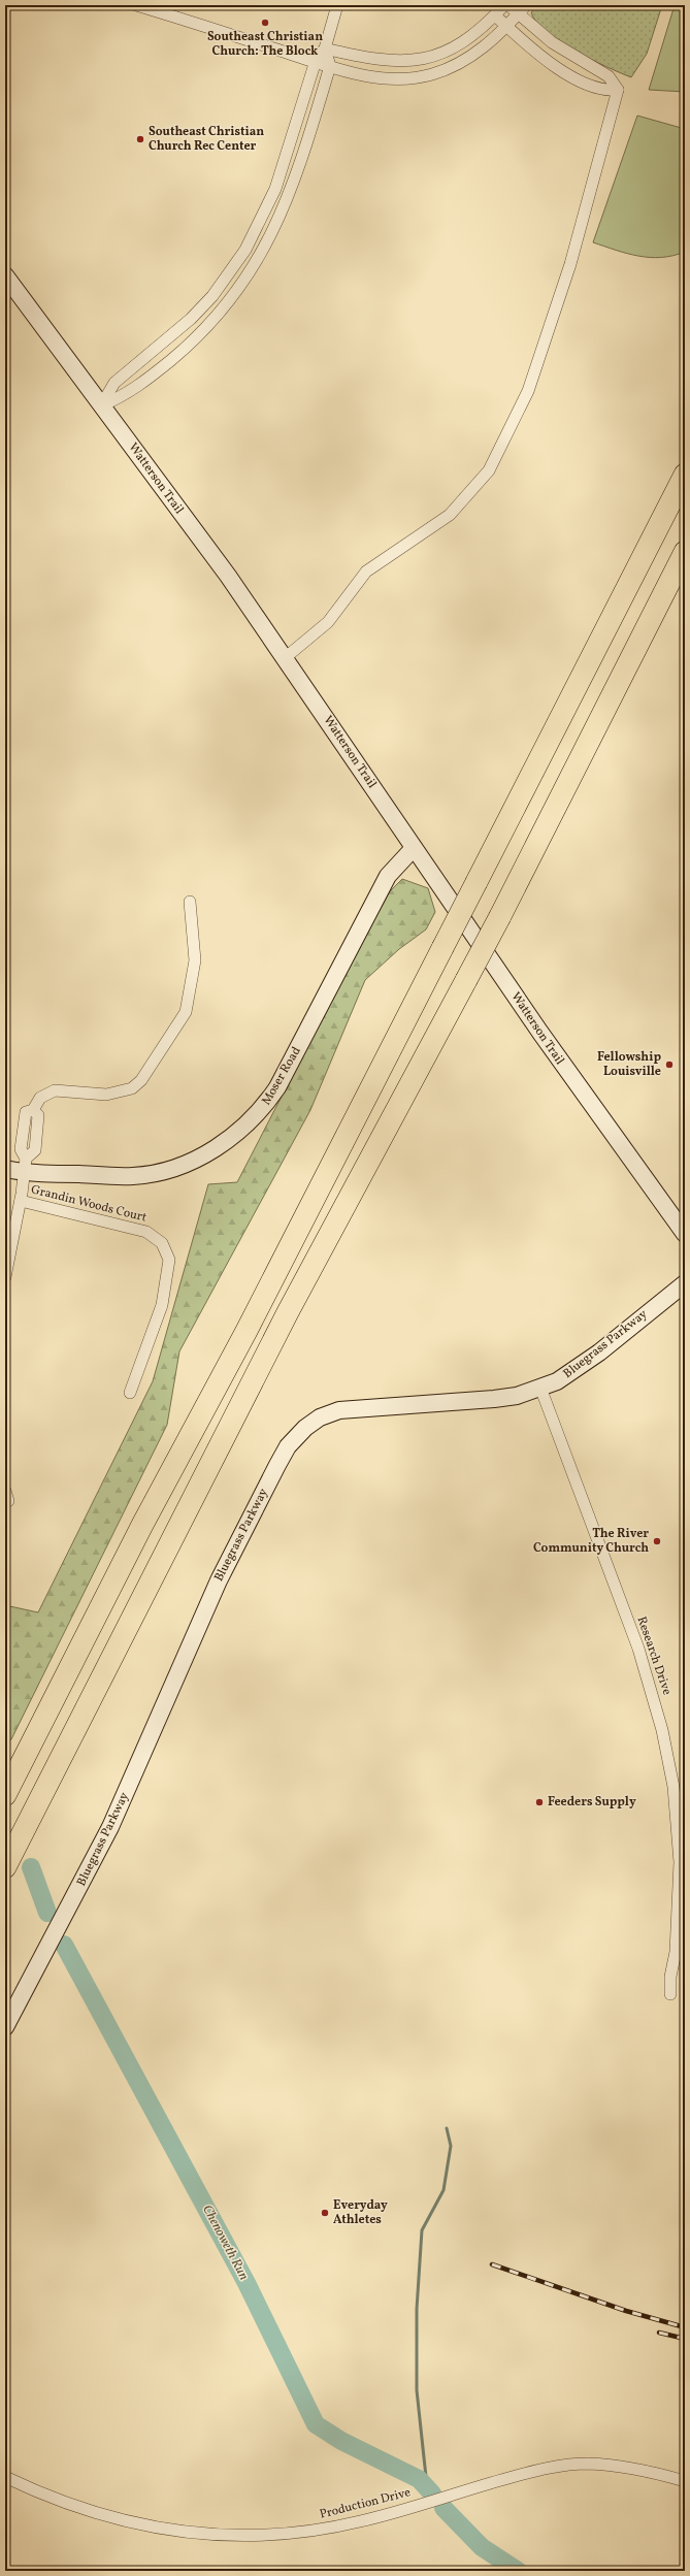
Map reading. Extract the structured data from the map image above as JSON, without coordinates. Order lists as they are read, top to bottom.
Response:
{
  "streets": {
    "street": [
      "Watterson Trail",
      "Moser Road",
      "Grandin Woods Court",
      "Bluegrass Parkway",
      "Research Drive",
      "Production Drive"
    ]
  },
  "crossings": [
    ["Watterson Trail", "Moser Road"],
    ["Bluegrass Parkway", "Research Drive"]
  ],
  "water": ["Chenoweth Run"],
  "places": [
    "Southeast Christian Church: The Block",
    "Southeast Christian Church Rec Center",
    "Fellowship Louisville",
    "The River Community Church",
    "Feeders Supply",
    "Everyday Athletes"
  ]
}
